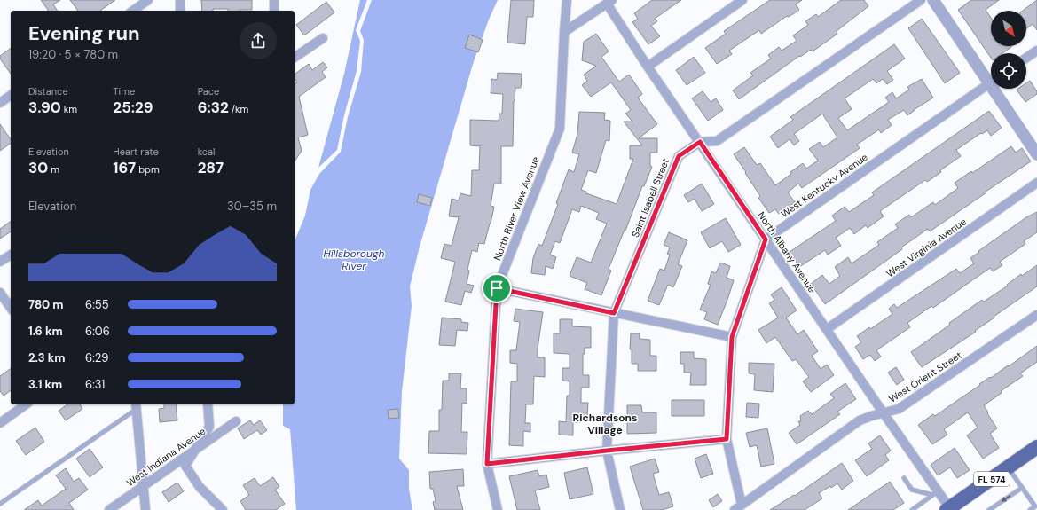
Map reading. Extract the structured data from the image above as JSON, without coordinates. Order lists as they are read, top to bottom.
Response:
{
  "streets": {
    "main road": ["FL 574"],
    "street": [
      "West Kentucky Avenue",
      "Saint Isabell Street",
      "North River View Avenue",
      "West Virginia Avenue",
      "North Albany Avenue",
      "West Orient Street",
      "West Indiana Avenue"
    ]
  },
  "crossings": [
    ["West Kentucky Avenue", "North Albany Avenue"],
    ["Saint Isabell Street", "North Albany Avenue"],
    ["West Virginia Avenue", "North Albany Avenue"],
    ["North Albany Avenue", "West Orient Street"],
    ["North Albany Avenue", "FL 574"]
  ],
  "districts": ["Richardsons Village"],
  "water": ["Hillsborough River"],
  "north": "bottom right",
  "page": {
    "heading": ["Evening run", "19:20 · 5 × 780 m"],
    "stats": [
      ["Distance", "3.90 km"],
      ["Time", "25:29"],
      ["Pace", "6:32 /km"],
      ["Elevation", "30 m"],
      ["Heart rate", "167 bpm"],
      ["kcal", "287"]
    ],
    "chart": ["Elevation", "30–35 m"],
    "list": [
      {
        "name": "780 m",
        "note": "6:55"
      },
      {
        "name": "1.6 km",
        "note": "6:06"
      },
      {
        "name": "2.3 km",
        "note": "6:29"
      },
      {
        "name": "3.1 km",
        "note": "6:31"
      }
    ]
  }
}
